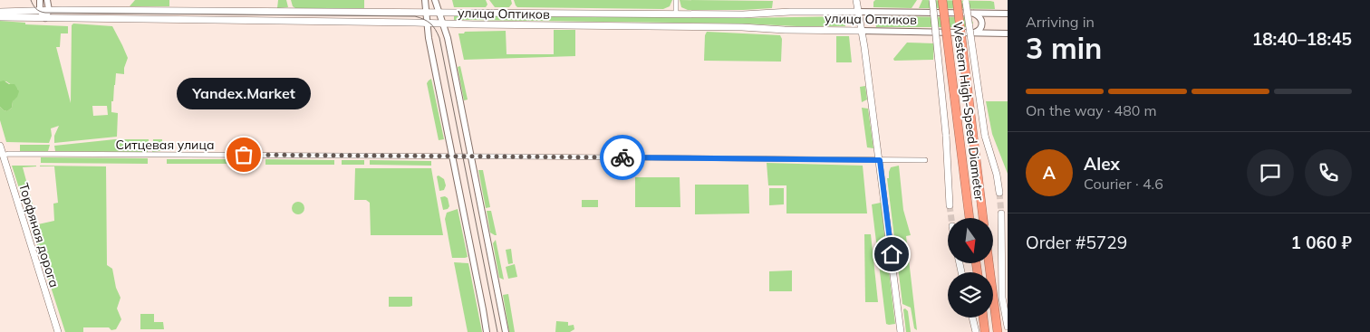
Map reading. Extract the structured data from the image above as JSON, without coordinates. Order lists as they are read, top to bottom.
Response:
{
  "streets": {
    "highway": ["Western High-Speed Diameter"],
    "main road": ["улица Оптиков", "Торфяная дорога"],
    "street": ["Ситцевая улица"]
  },
  "crossings": [
    ["Ситцевая улица", "Торфяная дорога"]
  ],
  "places": ["Yandex.Market"],
  "north": "bottom",
  "page": {
    "heading": ["3 min", "Arriving in", "18:40–18:45"],
    "panel": [
      "Alex",
      "Courier · 4.6",
      "Order #5729",
      "1 060 ₽"
    ],
    "bar": "On the way · 480 m",
    "bubble": "Yandex.Market",
    "round": "A"
  }
}
